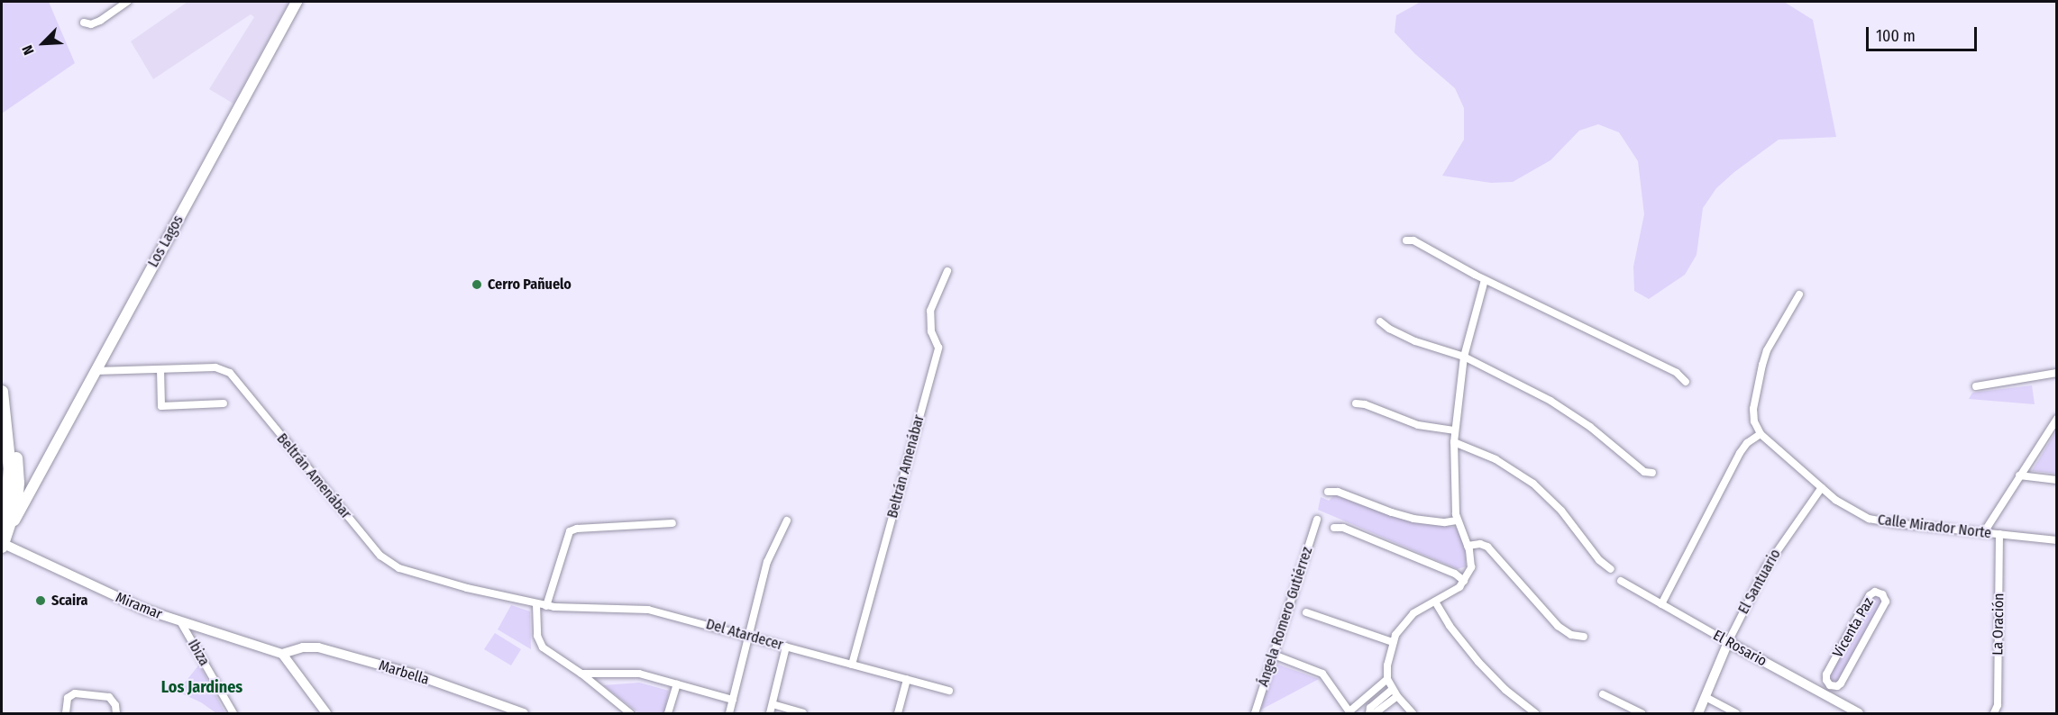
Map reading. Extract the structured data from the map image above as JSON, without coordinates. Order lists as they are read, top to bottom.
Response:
{
  "streets": {
    "main road": ["Los Lagos"],
    "street": [
      "Beltrán Amenábar",
      "Calle Mirador Norte",
      "El Santuario",
      "Miramar",
      "Ángela Romero Gutiérrez",
      "La Oración",
      "Vicenta Paz",
      "Del Atardecer",
      "El Rosario",
      "Ibiza",
      "Marbella"
    ]
  },
  "crossings": [
    ["Los Lagos", "Beltrán Amenábar"],
    ["Los Lagos", "Miramar"],
    ["Beltrán Amenábar", "Del Atardecer"],
    ["Calle Mirador Norte", "El Santuario"],
    ["Calle Mirador Norte", "La Oración"],
    ["El Santuario", "El Rosario"],
    ["Miramar", "Ibiza"],
    ["Miramar", "Marbella"],
    ["Vicenta Paz", "El Rosario"]
  ],
  "districts": ["Los Jardines"],
  "places": ["Cerro Pañuelo", "Scaira"],
  "scale_bar": "100 m",
  "north": "bottom left"
}
